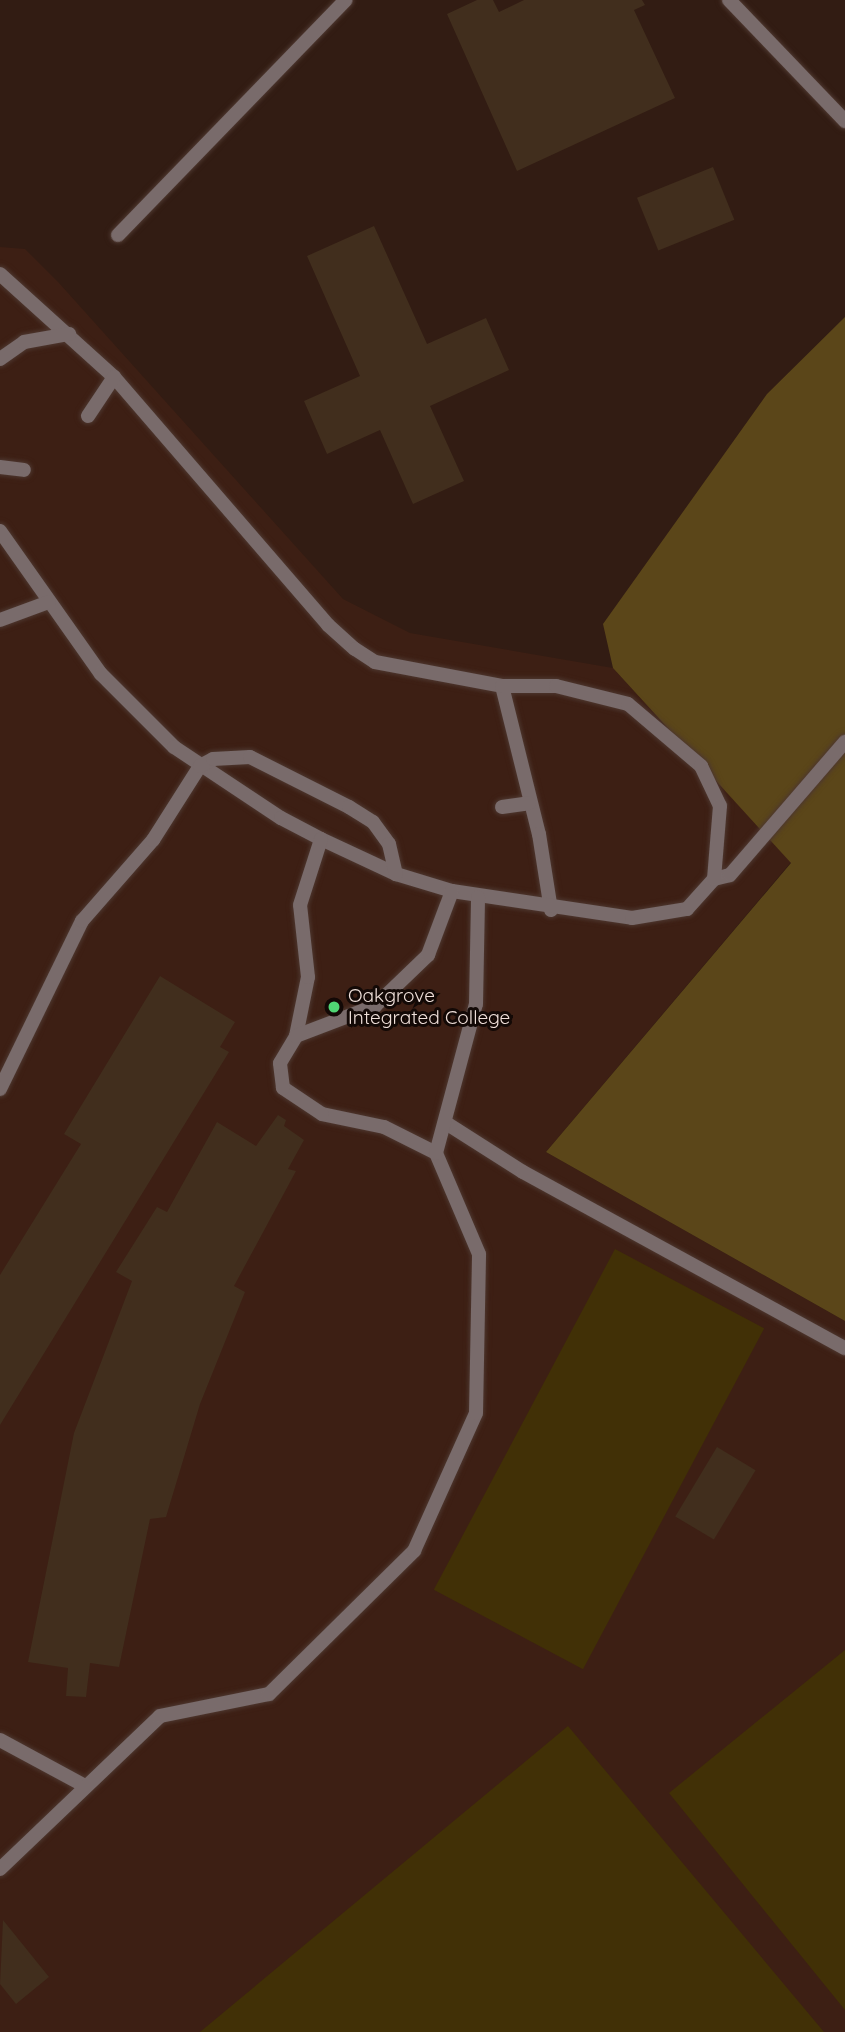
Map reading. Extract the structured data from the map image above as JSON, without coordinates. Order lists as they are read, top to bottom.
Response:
{
  "places": ["Oakgrove Integrated College"]
}
